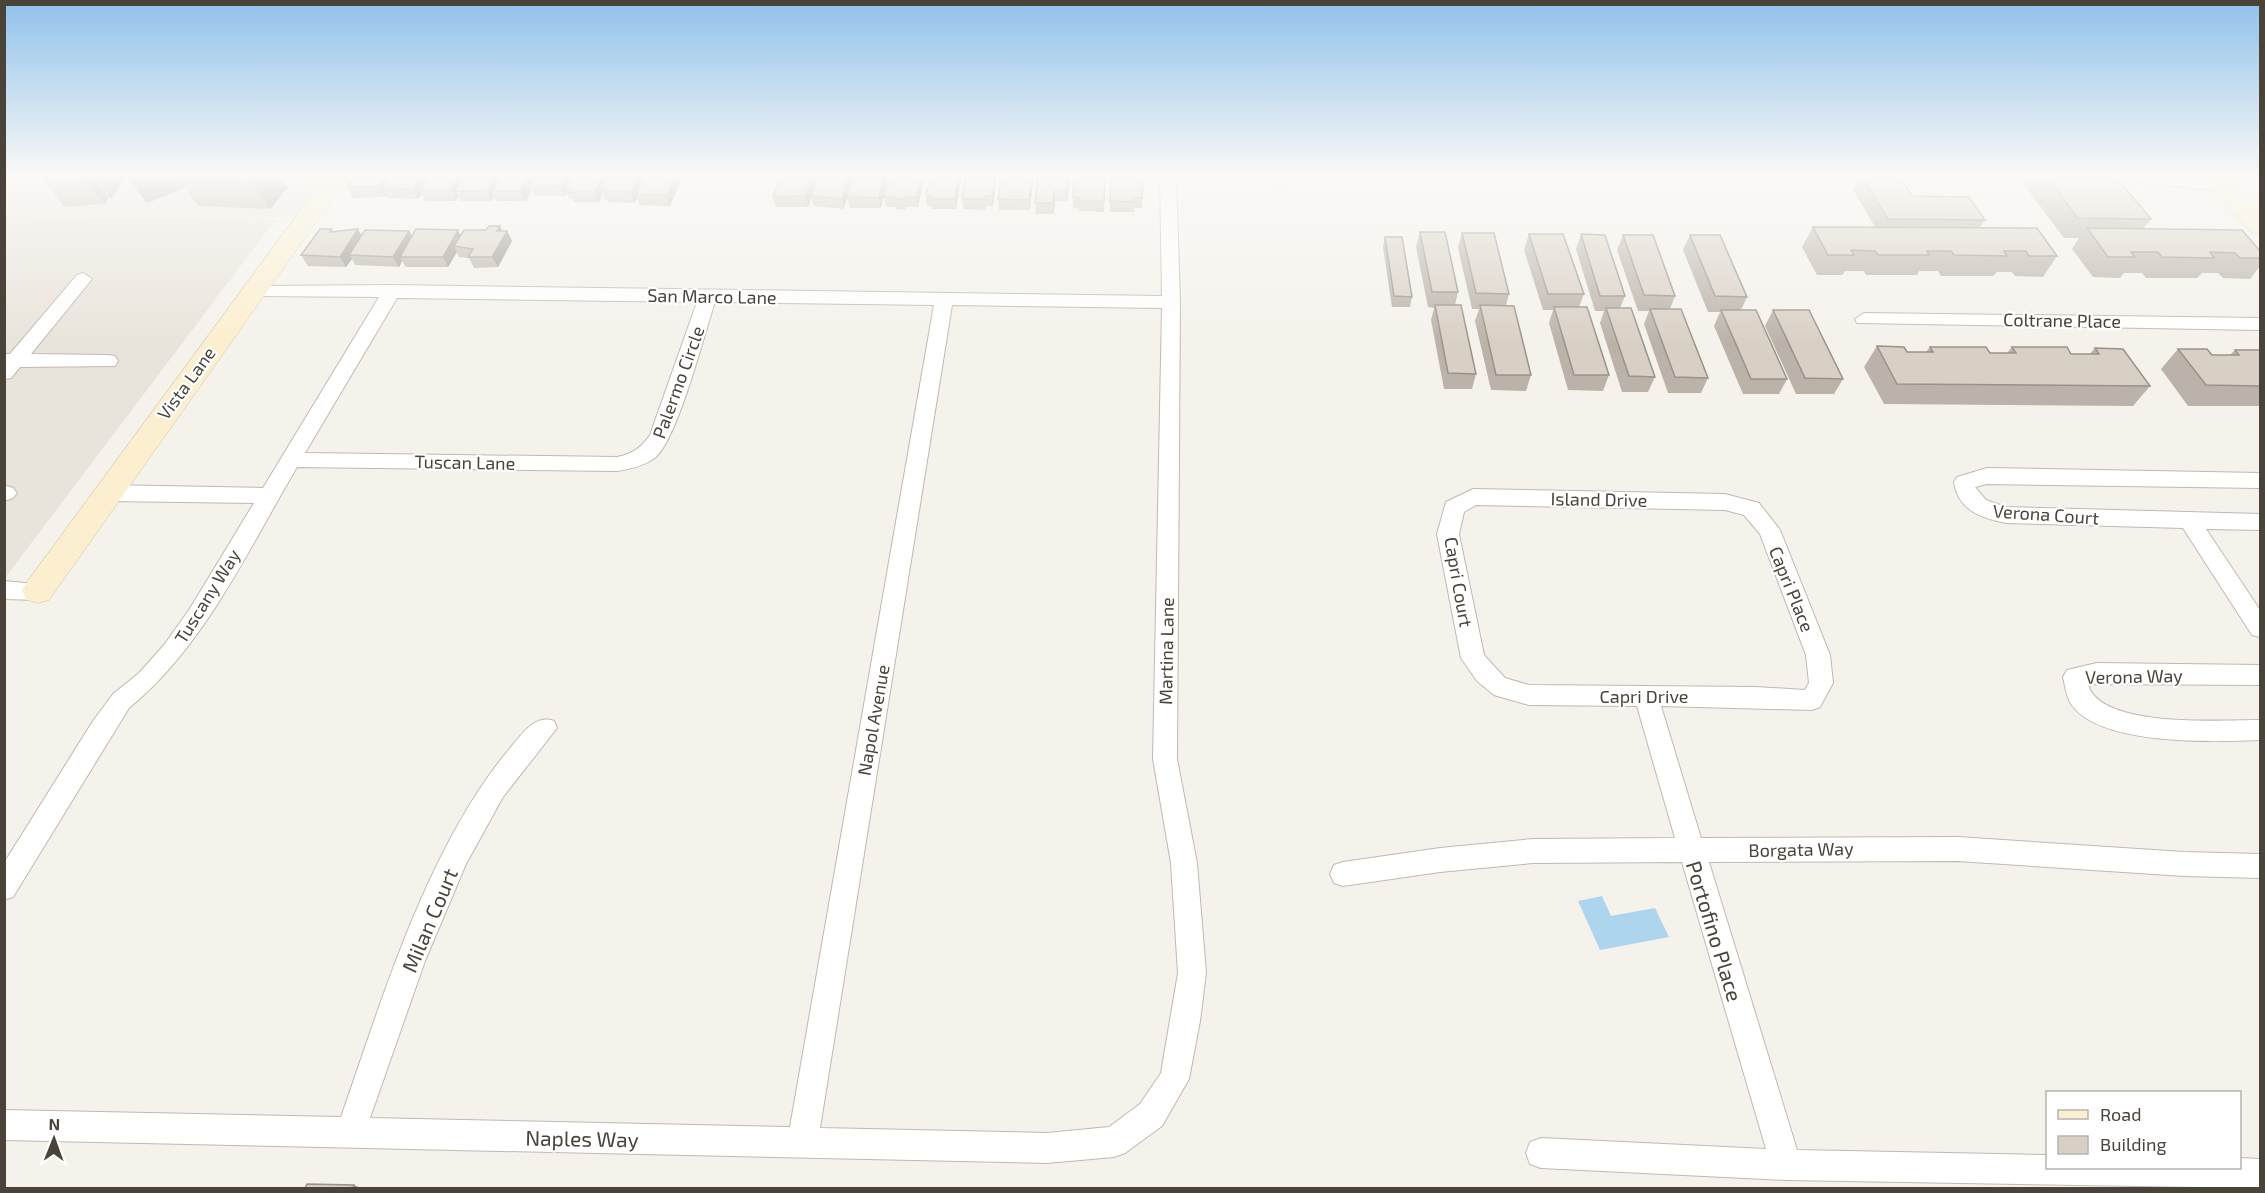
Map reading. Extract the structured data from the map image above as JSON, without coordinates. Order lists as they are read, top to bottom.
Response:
{
  "streets": {
    "street": [
      "San Marco Lane",
      "Coltrane Place",
      "Palermo Circle",
      "Vista Lane",
      "Tuscan Lane",
      "Island Drive",
      "Verona Court",
      "Capri Court",
      "Capri Place",
      "Tuscany Way",
      "Martina Lane",
      "Verona Way",
      "Capri Drive",
      "Napol Avenue",
      "Borgata Way",
      "Milan Court",
      "Portofino Place",
      "Naples Way"
    ]
  },
  "crossings": [
    ["San Marco Lane", "Palermo Circle"],
    ["San Marco Lane", "Vista Lane"],
    ["San Marco Lane", "Tuscany Way"],
    ["San Marco Lane", "Martina Lane"],
    ["San Marco Lane", "Napol Avenue"],
    ["Palermo Circle", "Tuscan Lane"],
    ["Tuscan Lane", "Tuscany Way"],
    ["Island Drive", "Capri Court"],
    ["Island Drive", "Capri Place"],
    ["Capri Court", "Capri Drive"],
    ["Capri Place", "Capri Drive"],
    ["Martina Lane", "Naples Way"],
    ["Capri Drive", "Portofino Place"],
    ["Napol Avenue", "Naples Way"],
    ["Borgata Way", "Portofino Place"],
    ["Milan Court", "Naples Way"]
  ],
  "legend": ["Road", "Building"],
  "north": "top"
}
